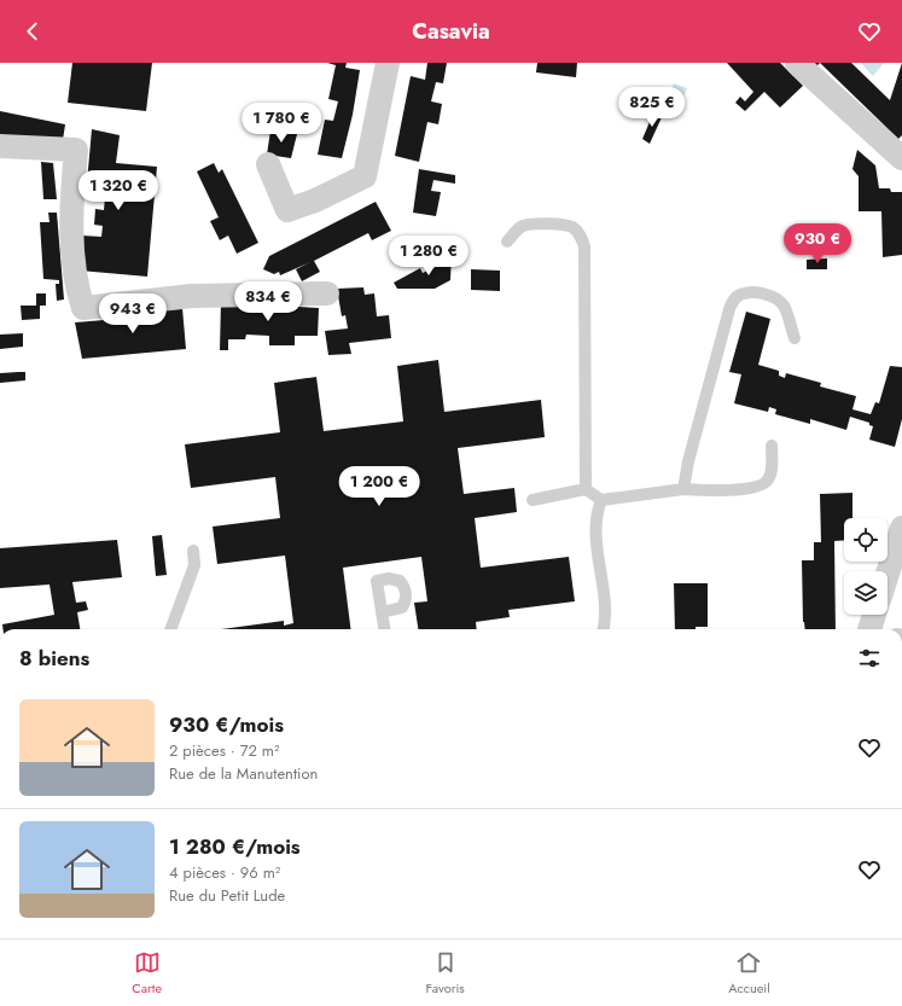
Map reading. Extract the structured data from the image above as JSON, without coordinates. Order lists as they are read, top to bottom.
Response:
{
  "page": {
    "header": "Casavia",
    "price": [
      "825 €",
      "1 780 €",
      "1 320 €",
      "930 €",
      "1 280 €",
      "834 €",
      "943 €",
      "1 200 €"
    ],
    "heading": "8 biens",
    "list": [
      {
        "name": "930 €/mois",
        "note": "2 pièces · 72 m² · Rue de la Manutention"
      },
      {
        "name": "1 280 €/mois",
        "note": "4 pièces · 96 m² · Rue du Petit Lude"
      }
    ],
    "tabs": ["Carte", "Favoris", "Accueil"]
  }
}
